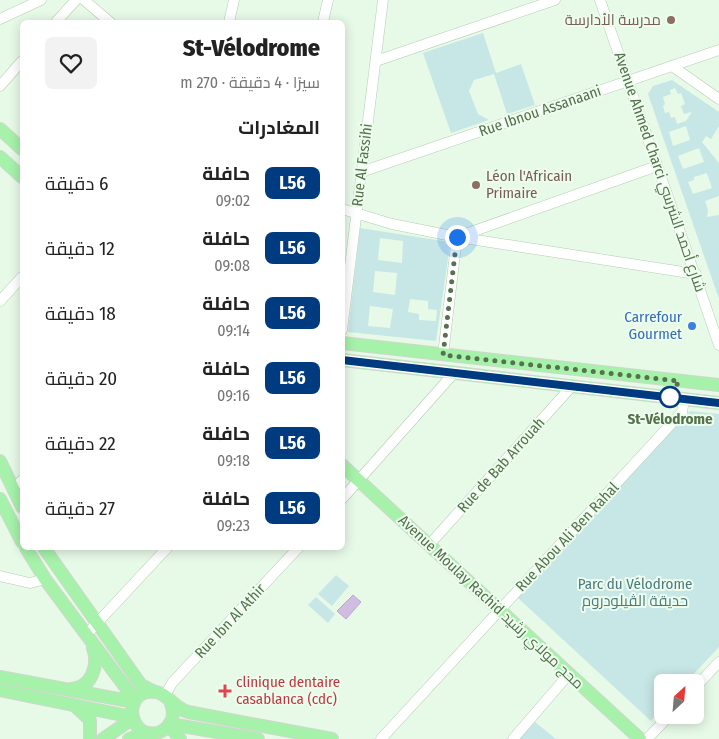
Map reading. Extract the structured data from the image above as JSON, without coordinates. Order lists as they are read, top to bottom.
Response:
{
  "streets": {
    "main road": ["Avenue Moulay Rachid محج مولاي رشيد"],
    "street": [
      "Rue Ibnou Assanaani",
      "Rue Al Fassihi",
      "Avenue Ahmed Charci شارع أحمد الشرسي",
      "Rue de Bab Arrouah",
      "Rue Abou Ali Ben Rahal",
      "Rue Ibn Al Athir"
    ]
  },
  "crossings": [
    ["Rue Ibnou Assanaani", "Rue Al Fassihi"],
    ["Rue Ibnou Assanaani", "Avenue Ahmed Charci شارع أحمد الشرسي"],
    ["Rue de Bab Arrouah", "Avenue Moulay Rachid محج مولاي رشيد"],
    ["Rue Abou Ali Ben Rahal", "Avenue Moulay Rachid محج مولاي رشيد"]
  ],
  "parks": ["Parc du Vélodrome حديقة الڤيلودروم"],
  "places": {
    "other": [
      "مدرسة الأدارسة",
      "Léon l'Africain Primaire",
      "Carrefour Gourmet",
      "St-Vélodrome"
    ],
    "health": ["clinique dentaire casablanca (cdc)"]
  },
  "lines": ["bus line L56"],
  "north": "top right",
  "page": {
    "heading": [
      ["St-Vélodrome", "سيرًا · 4 دقيقة · 270 m"],
      "المغادرات"
    ],
    "list": [
      {
        "mark": "L56",
        "name": "حافلة",
        "note": "09:02",
        "value": "6 دقيقة"
      },
      {
        "mark": "L56",
        "name": "حافلة",
        "note": "09:08",
        "value": "12 دقيقة"
      },
      {
        "mark": "L56",
        "name": "حافلة",
        "note": "09:14",
        "value": "18 دقيقة"
      },
      {
        "mark": "L56",
        "name": "حافلة",
        "note": "09:16",
        "value": "20 دقيقة"
      },
      {
        "mark": "L56",
        "name": "حافلة",
        "note": "09:18",
        "value": "22 دقيقة"
      },
      {
        "mark": "L56",
        "name": "حافلة",
        "note": "09:23",
        "value": "27 دقيقة"
      }
    ]
  }
}
